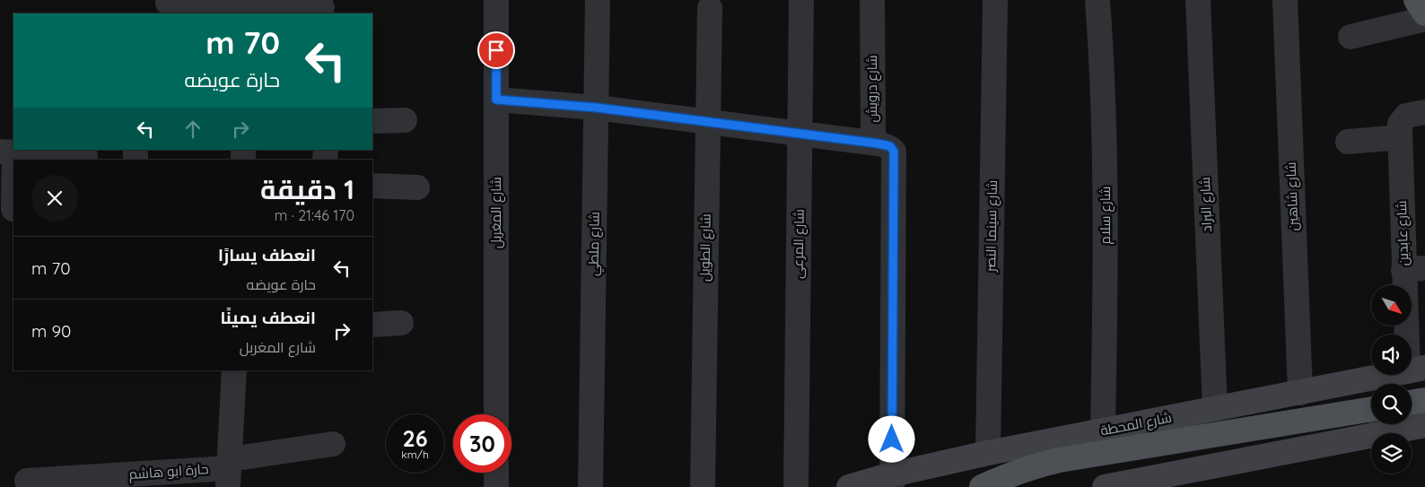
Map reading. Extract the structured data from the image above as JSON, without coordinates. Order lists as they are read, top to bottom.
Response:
{
  "streets": {
    "street": [
      "شارع درويش",
      "شارع شاهين",
      "شارع البراد",
      "شارع المغربل",
      "شارع سلام",
      "شارع سينما النصر",
      "شارع عابدين",
      "شارع ملطي",
      "شارع المرعى",
      "شارع الطويل",
      "شارع المحطة",
      "حارة ابو هاشم"
    ]
  },
  "crossings": [
    ["شارع شاهين", "شارع المحطة"],
    ["شارع البراد", "شارع المحطة"],
    ["شارع سلام", "شارع المحطة"],
    ["شارع سينما النصر", "شارع المحطة"],
    ["شارع عابدين", "شارع المحطة"]
  ],
  "north": "bottom right",
  "page": {
    "turn": ["70 m", "حارة عويضه"],
    "heading": ["1 دقيقة", "170 m · 21:46"],
    "list": [
      {
        "name": "انعطف يسارًا",
        "note": "حارة عويضه",
        "value": "70 m"
      },
      {
        "name": "انعطف يمينًا",
        "note": "شارع المغربل",
        "value": "90 m"
      }
    ],
    "speed": "26 km/h",
    "limit": "30"
  }
}
